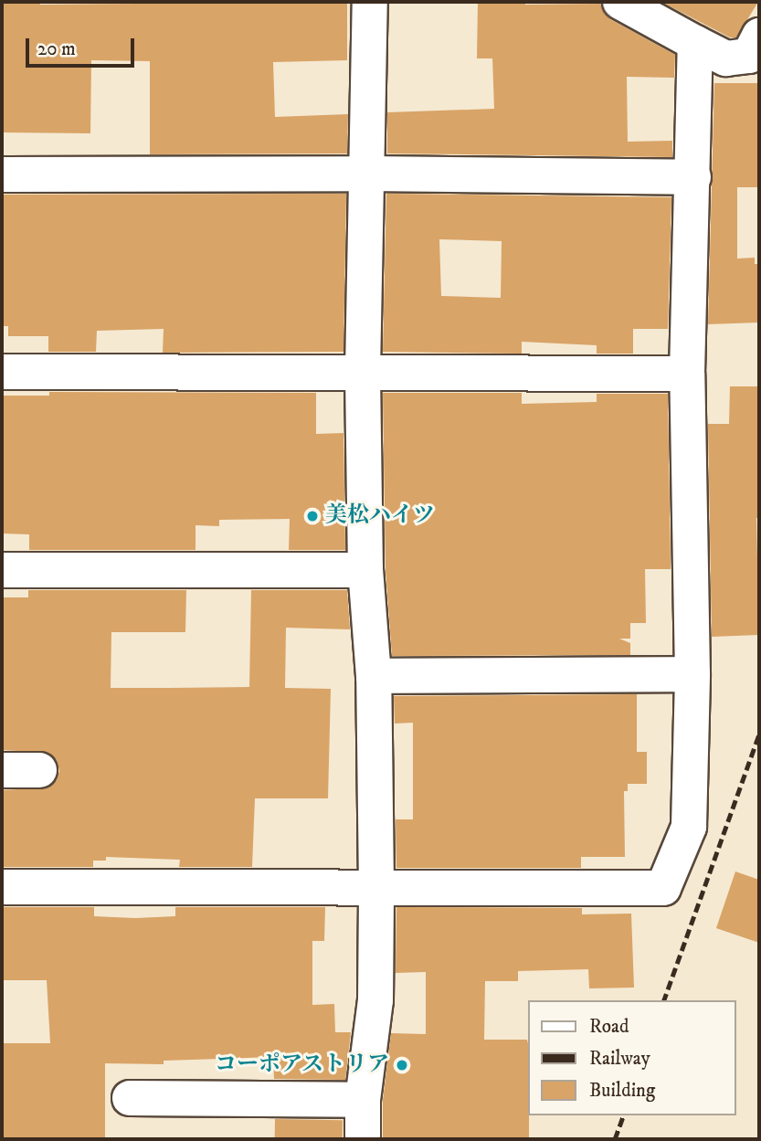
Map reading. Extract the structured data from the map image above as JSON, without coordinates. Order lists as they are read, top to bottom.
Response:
{
  "places": ["美松ハイツ", "コーポアストリア"],
  "legend": ["Road", "Railway", "Building"],
  "scale_bar": "20 m"
}
